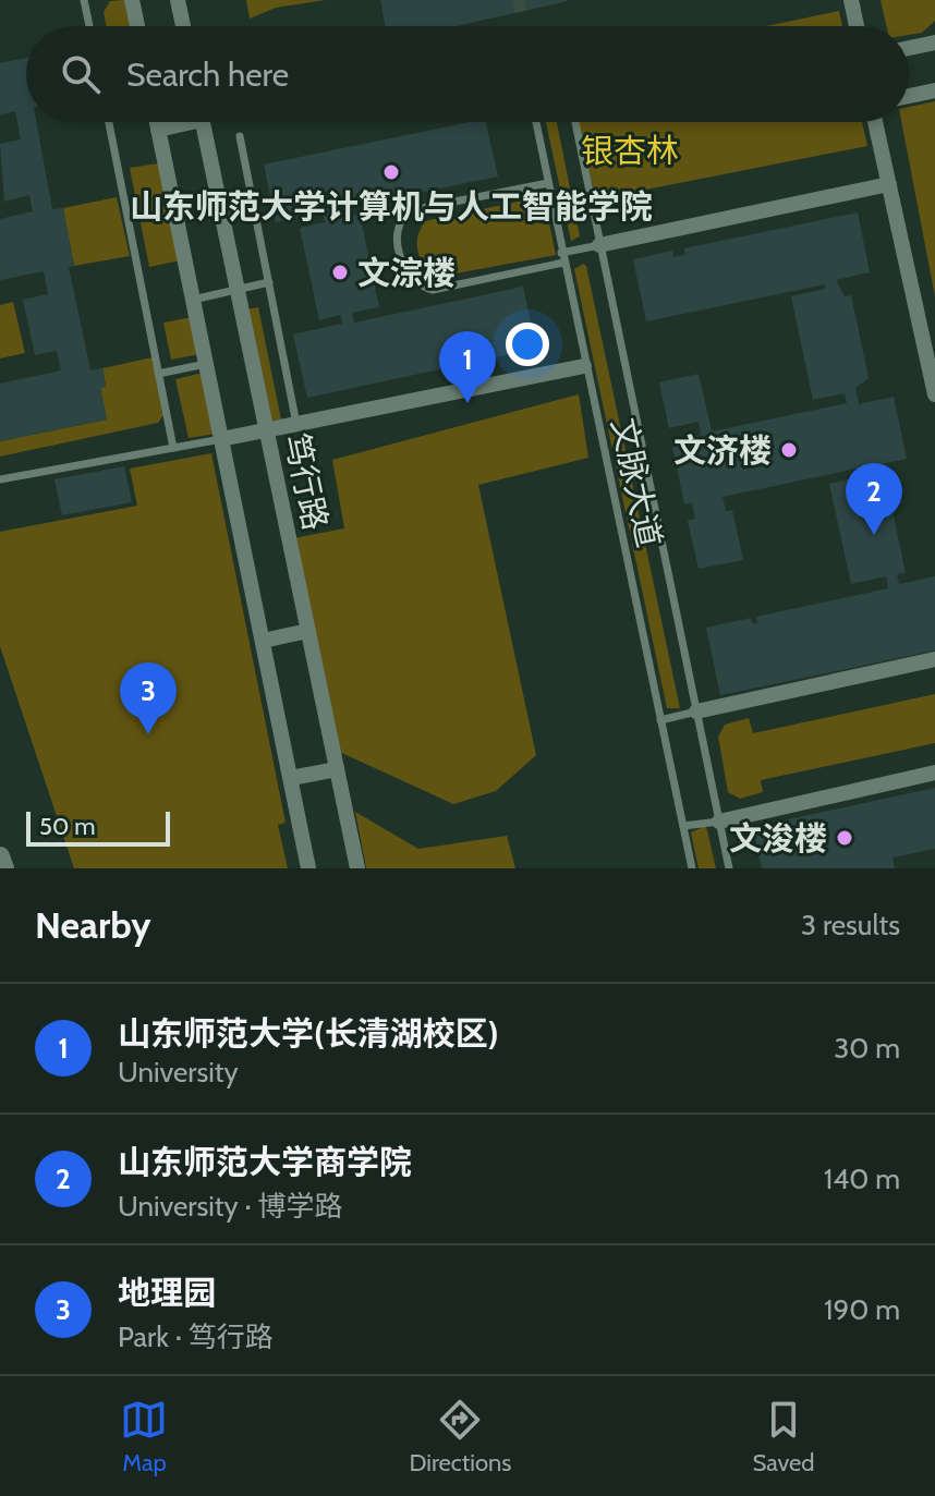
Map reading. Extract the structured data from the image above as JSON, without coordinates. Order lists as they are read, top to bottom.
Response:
{
  "streets": {
    "street": ["笃行路"],
    "lane": ["文脉大道"]
  },
  "parks": ["银杏林"],
  "places": [
    "山东师范大学计算机与人工智能学院",
    "文淙楼",
    "文济楼",
    "文浚楼"
  ],
  "scale_bar": "50 m",
  "page": {
    "search": "Search here",
    "pins": ["1", "2", "3"],
    "scale": "50 m",
    "heading": ["Nearby", "3 results"],
    "list": [
      {
        "mark": "1",
        "name": "山东师范大学(长清湖校区)",
        "note": "University",
        "value": "30 m"
      },
      {
        "mark": "2",
        "name": "山东师范大学商学院",
        "note": "University · 博学路",
        "value": "140 m"
      },
      {
        "mark": "3",
        "name": "地理园",
        "note": "Park · 笃行路",
        "value": "190 m"
      }
    ],
    "nav": ["Map", "Directions", "Saved"]
  }
}
